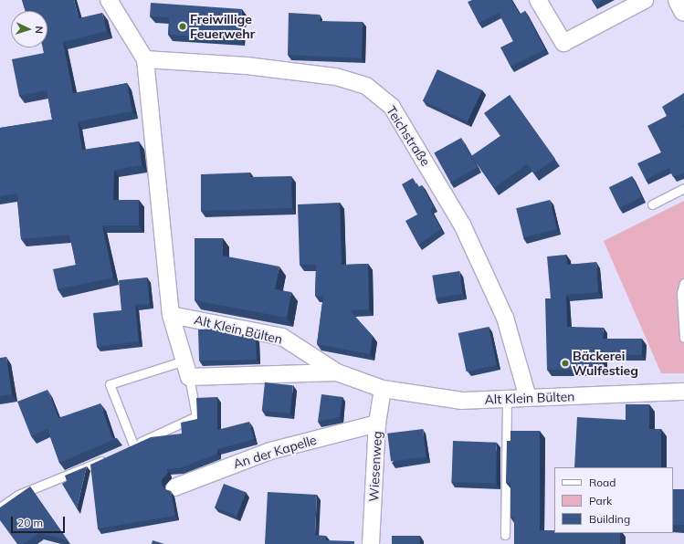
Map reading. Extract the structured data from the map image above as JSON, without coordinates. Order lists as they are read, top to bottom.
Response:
{
  "streets": {
    "street": [
      "Teichstraße",
      "Alt Klein Bülten",
      "An der Kapelle",
      "Wiesenweg"
    ]
  },
  "crossings": [
    ["Teichstraße", "Alt Klein Bülten"],
    ["Alt Klein Bülten", "Wiesenweg"],
    ["An der Kapelle", "Wiesenweg"]
  ],
  "places": ["Freiwillige Feuerwehr", "Bäckerei Wulfestieg"],
  "legend": ["Road", "Park", "Building"],
  "scale_bar": "20 m",
  "north": "right"
}
